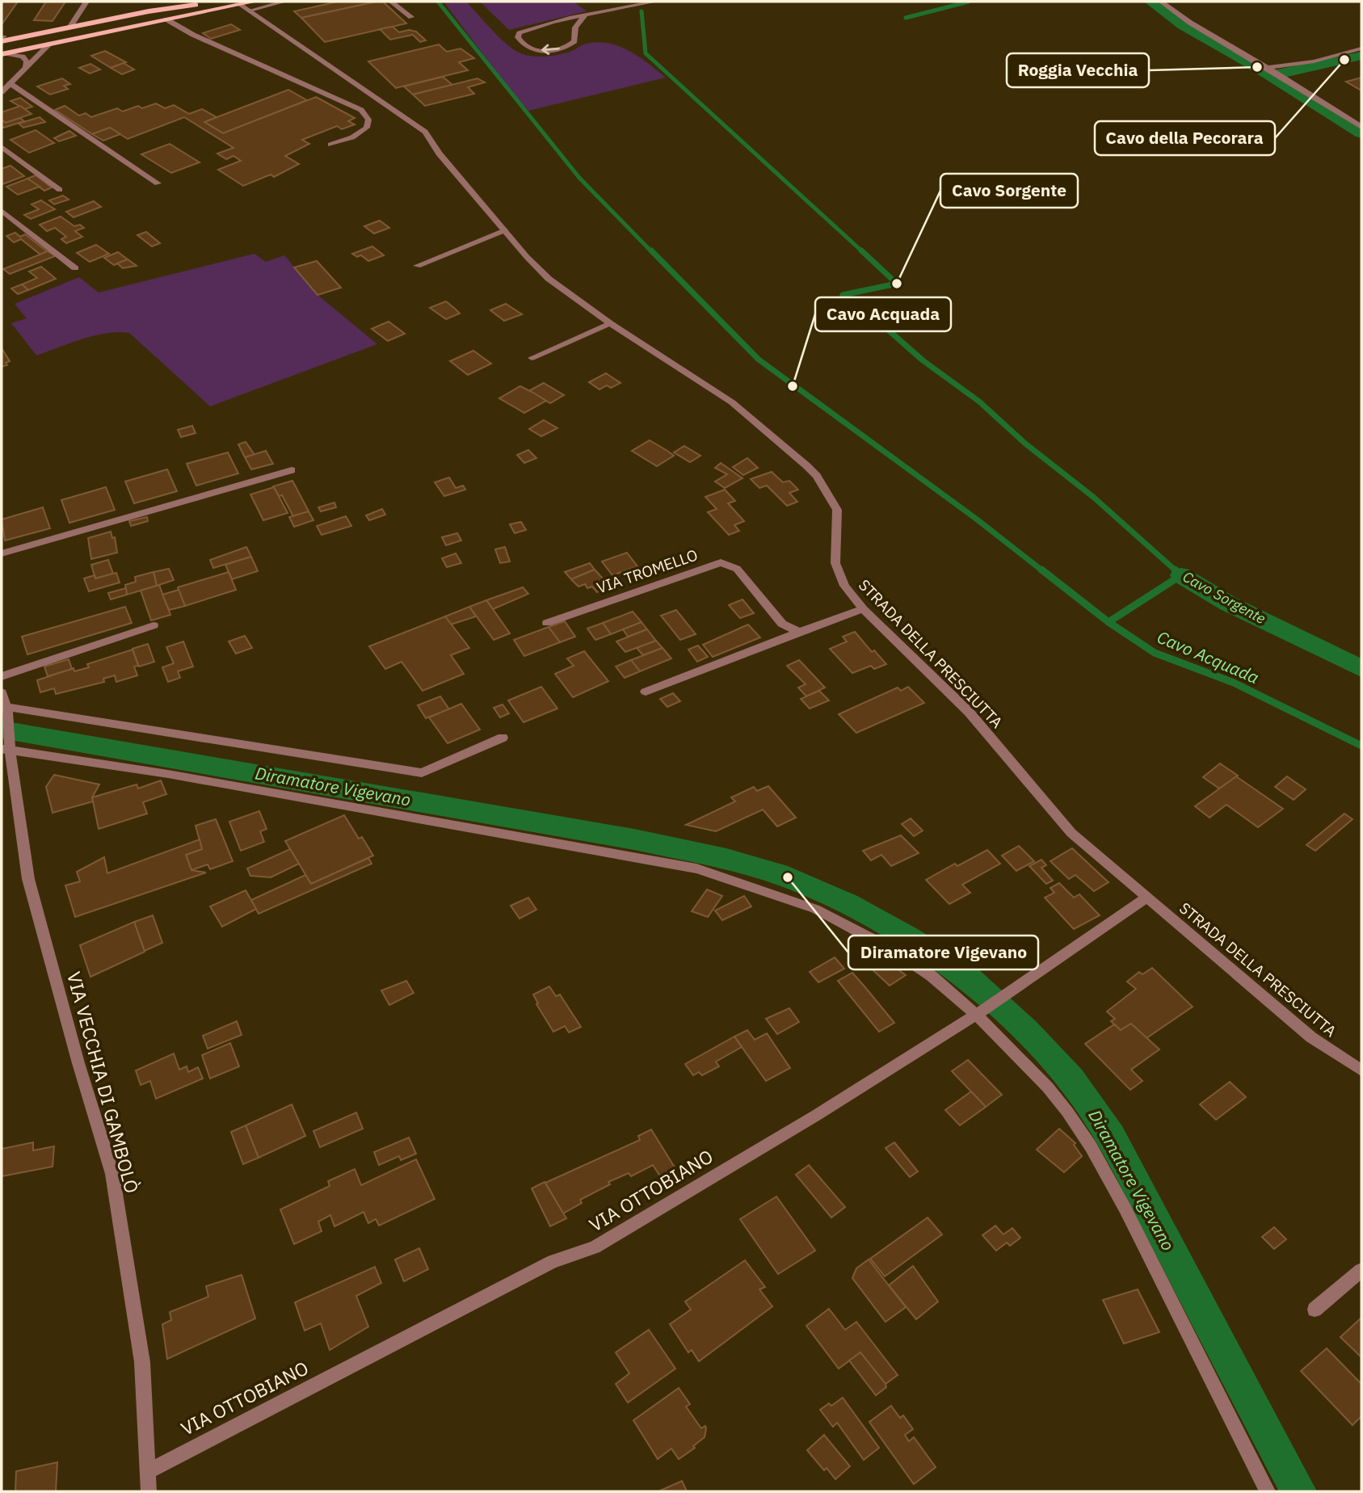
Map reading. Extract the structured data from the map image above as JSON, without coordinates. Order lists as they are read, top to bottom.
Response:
{
  "streets": {
    "street": [
      "VIA TROMELLO",
      "STRADA DELLA PRESCIUTTA",
      "VIA VECCHIA DI GAMBOLÒ",
      "VIA OTTOBIANO"
    ]
  },
  "crossings": [
    ["STRADA DELLA PRESCIUTTA", "VIA OTTOBIANO"],
    ["VIA VECCHIA DI GAMBOLÒ", "VIA OTTOBIANO"]
  ],
  "water": ["Cavo Sorgente", "Cavo Acquada", "Diramatore Vigevano"],
  "places": [
    "Cavo della Pecorara",
    "Roggia Vecchia",
    "Cavo Sorgente",
    "Cavo Acquada",
    "Diramatore Vigevano"
  ]
}
